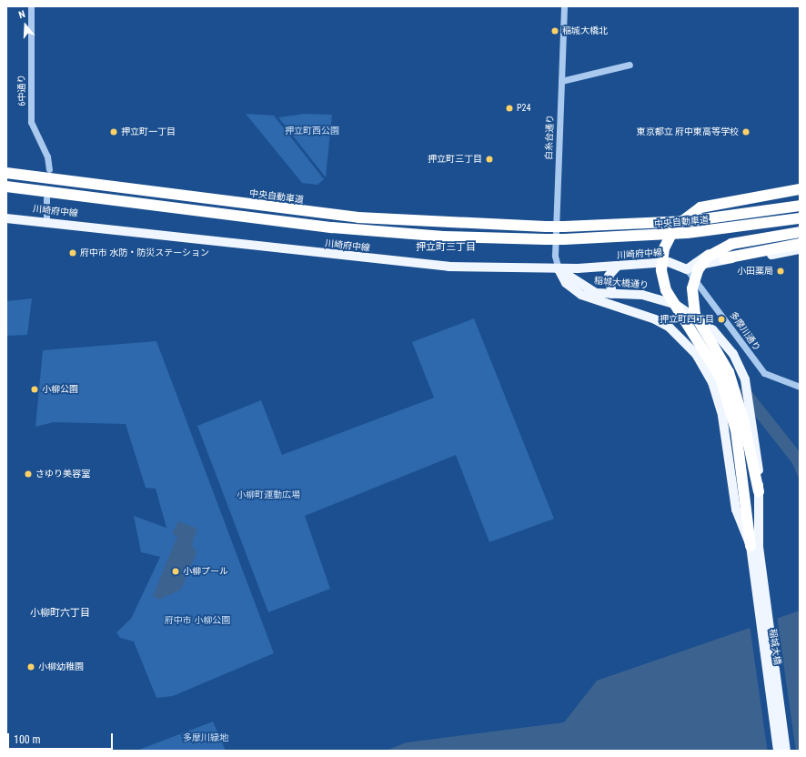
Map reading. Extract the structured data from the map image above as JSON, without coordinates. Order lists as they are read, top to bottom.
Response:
{
  "streets": {
    "highway": ["中央自動車道"],
    "main road": ["川崎府中線", "稲城大橋通り", "稲城大橋"],
    "street": ["6中通り", "白糸台通り", "多摩川通り"]
  },
  "crossings": [
    ["白糸台通り", "川崎府中線"],
    ["白糸台通り", "稲城大橋通り"],
    ["川崎府中線", "稲城大橋通り"],
    ["川崎府中線", "多摩川通り"],
    ["稲城大橋通り", "稲城大橋"]
  ],
  "districts": ["押立町三丁目", "小柳町六丁目"],
  "parks": [
    "押立町西公園",
    "小柳町運動広場",
    "府中市 小柳公園",
    "多摩川緑地"
  ],
  "places": [
    "稲城大橋北",
    "P24",
    "押立町一丁目",
    "東京都立 府中東高等学校",
    "押立町三丁目",
    "府中市 水防・防災ステーション",
    "小田薬局",
    "押立町四丁目",
    "小柳公園",
    "さゆり美容室",
    "小柳プール",
    "小柳幼稚園"
  ],
  "scale_bar": "100 m",
  "north": "top"
}
